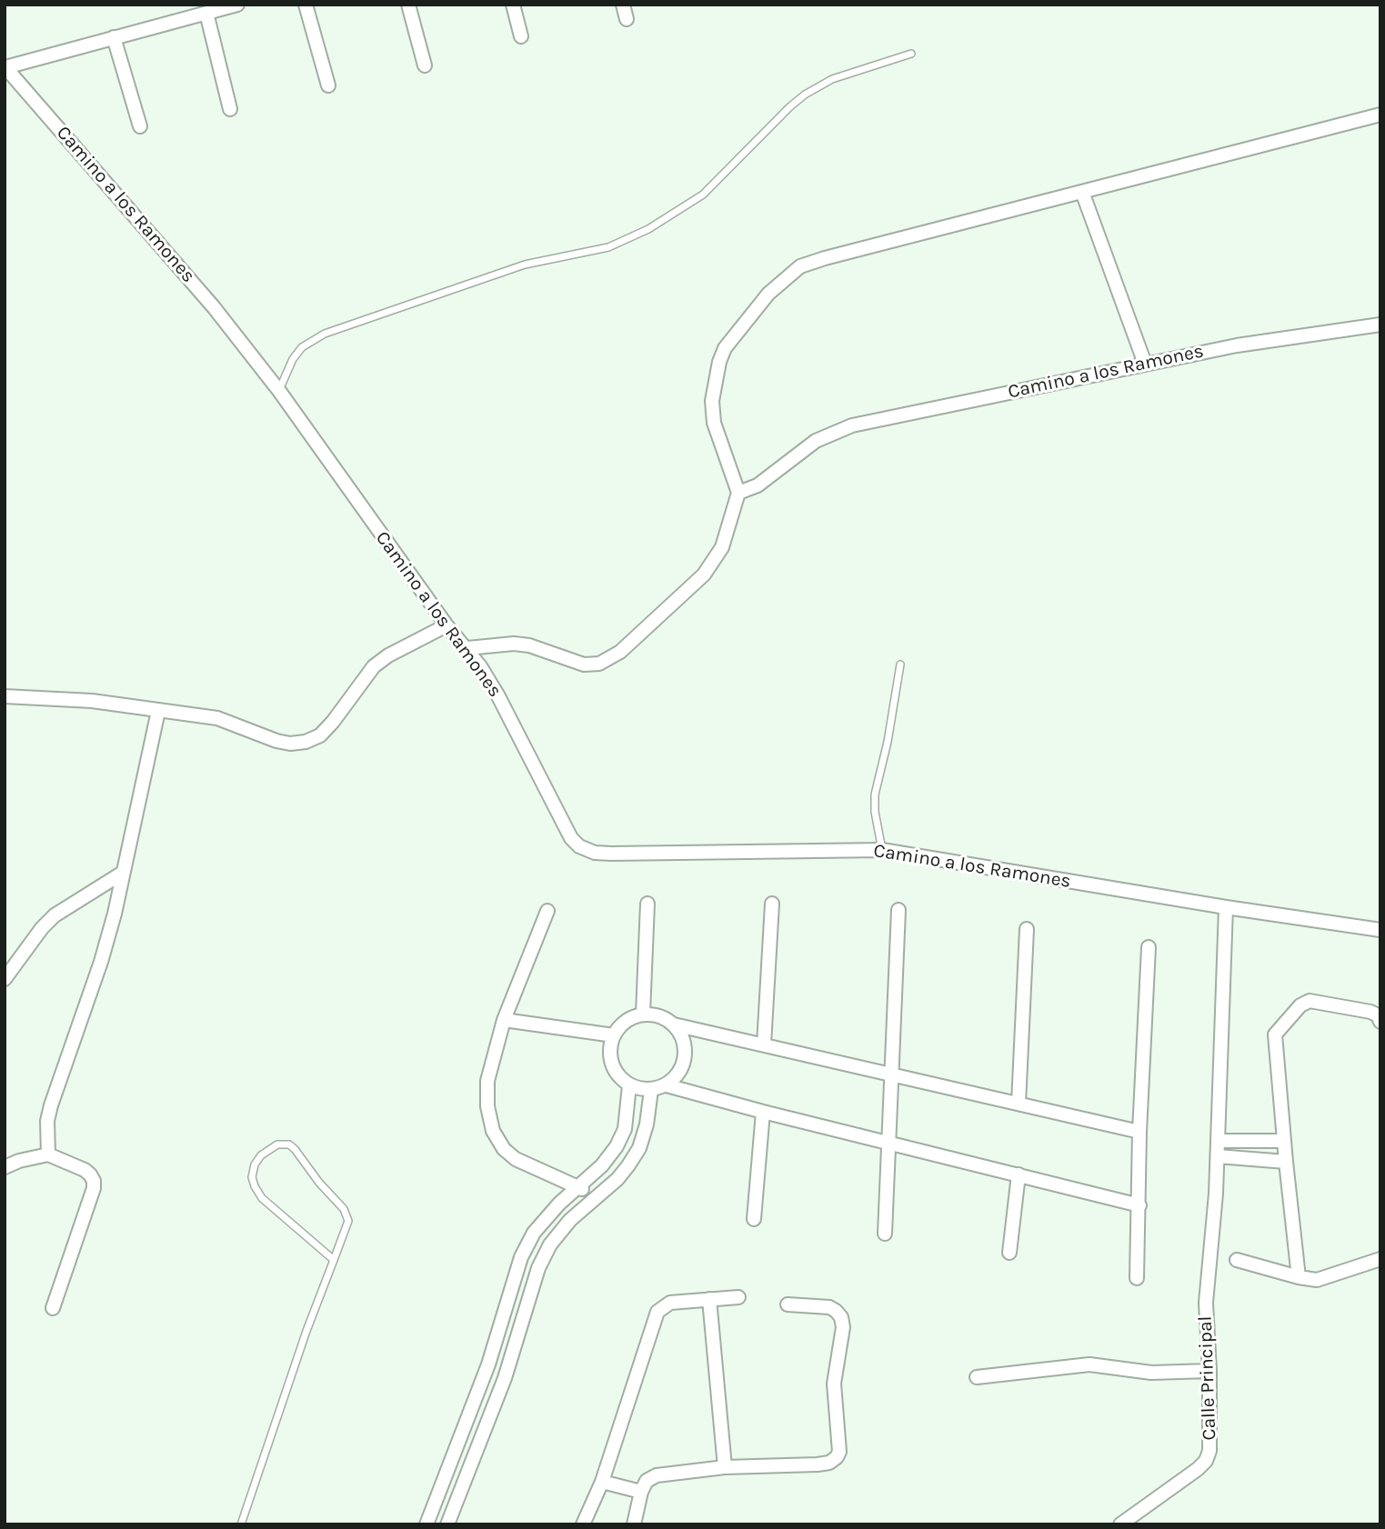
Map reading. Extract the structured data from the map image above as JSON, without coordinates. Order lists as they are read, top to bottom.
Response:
{
  "streets": {
    "street": ["Camino a los Ramones", "Calle Principal"]
  },
  "crossings": [
    ["Camino a los Ramones", "Calle Principal"]
  ]
}
